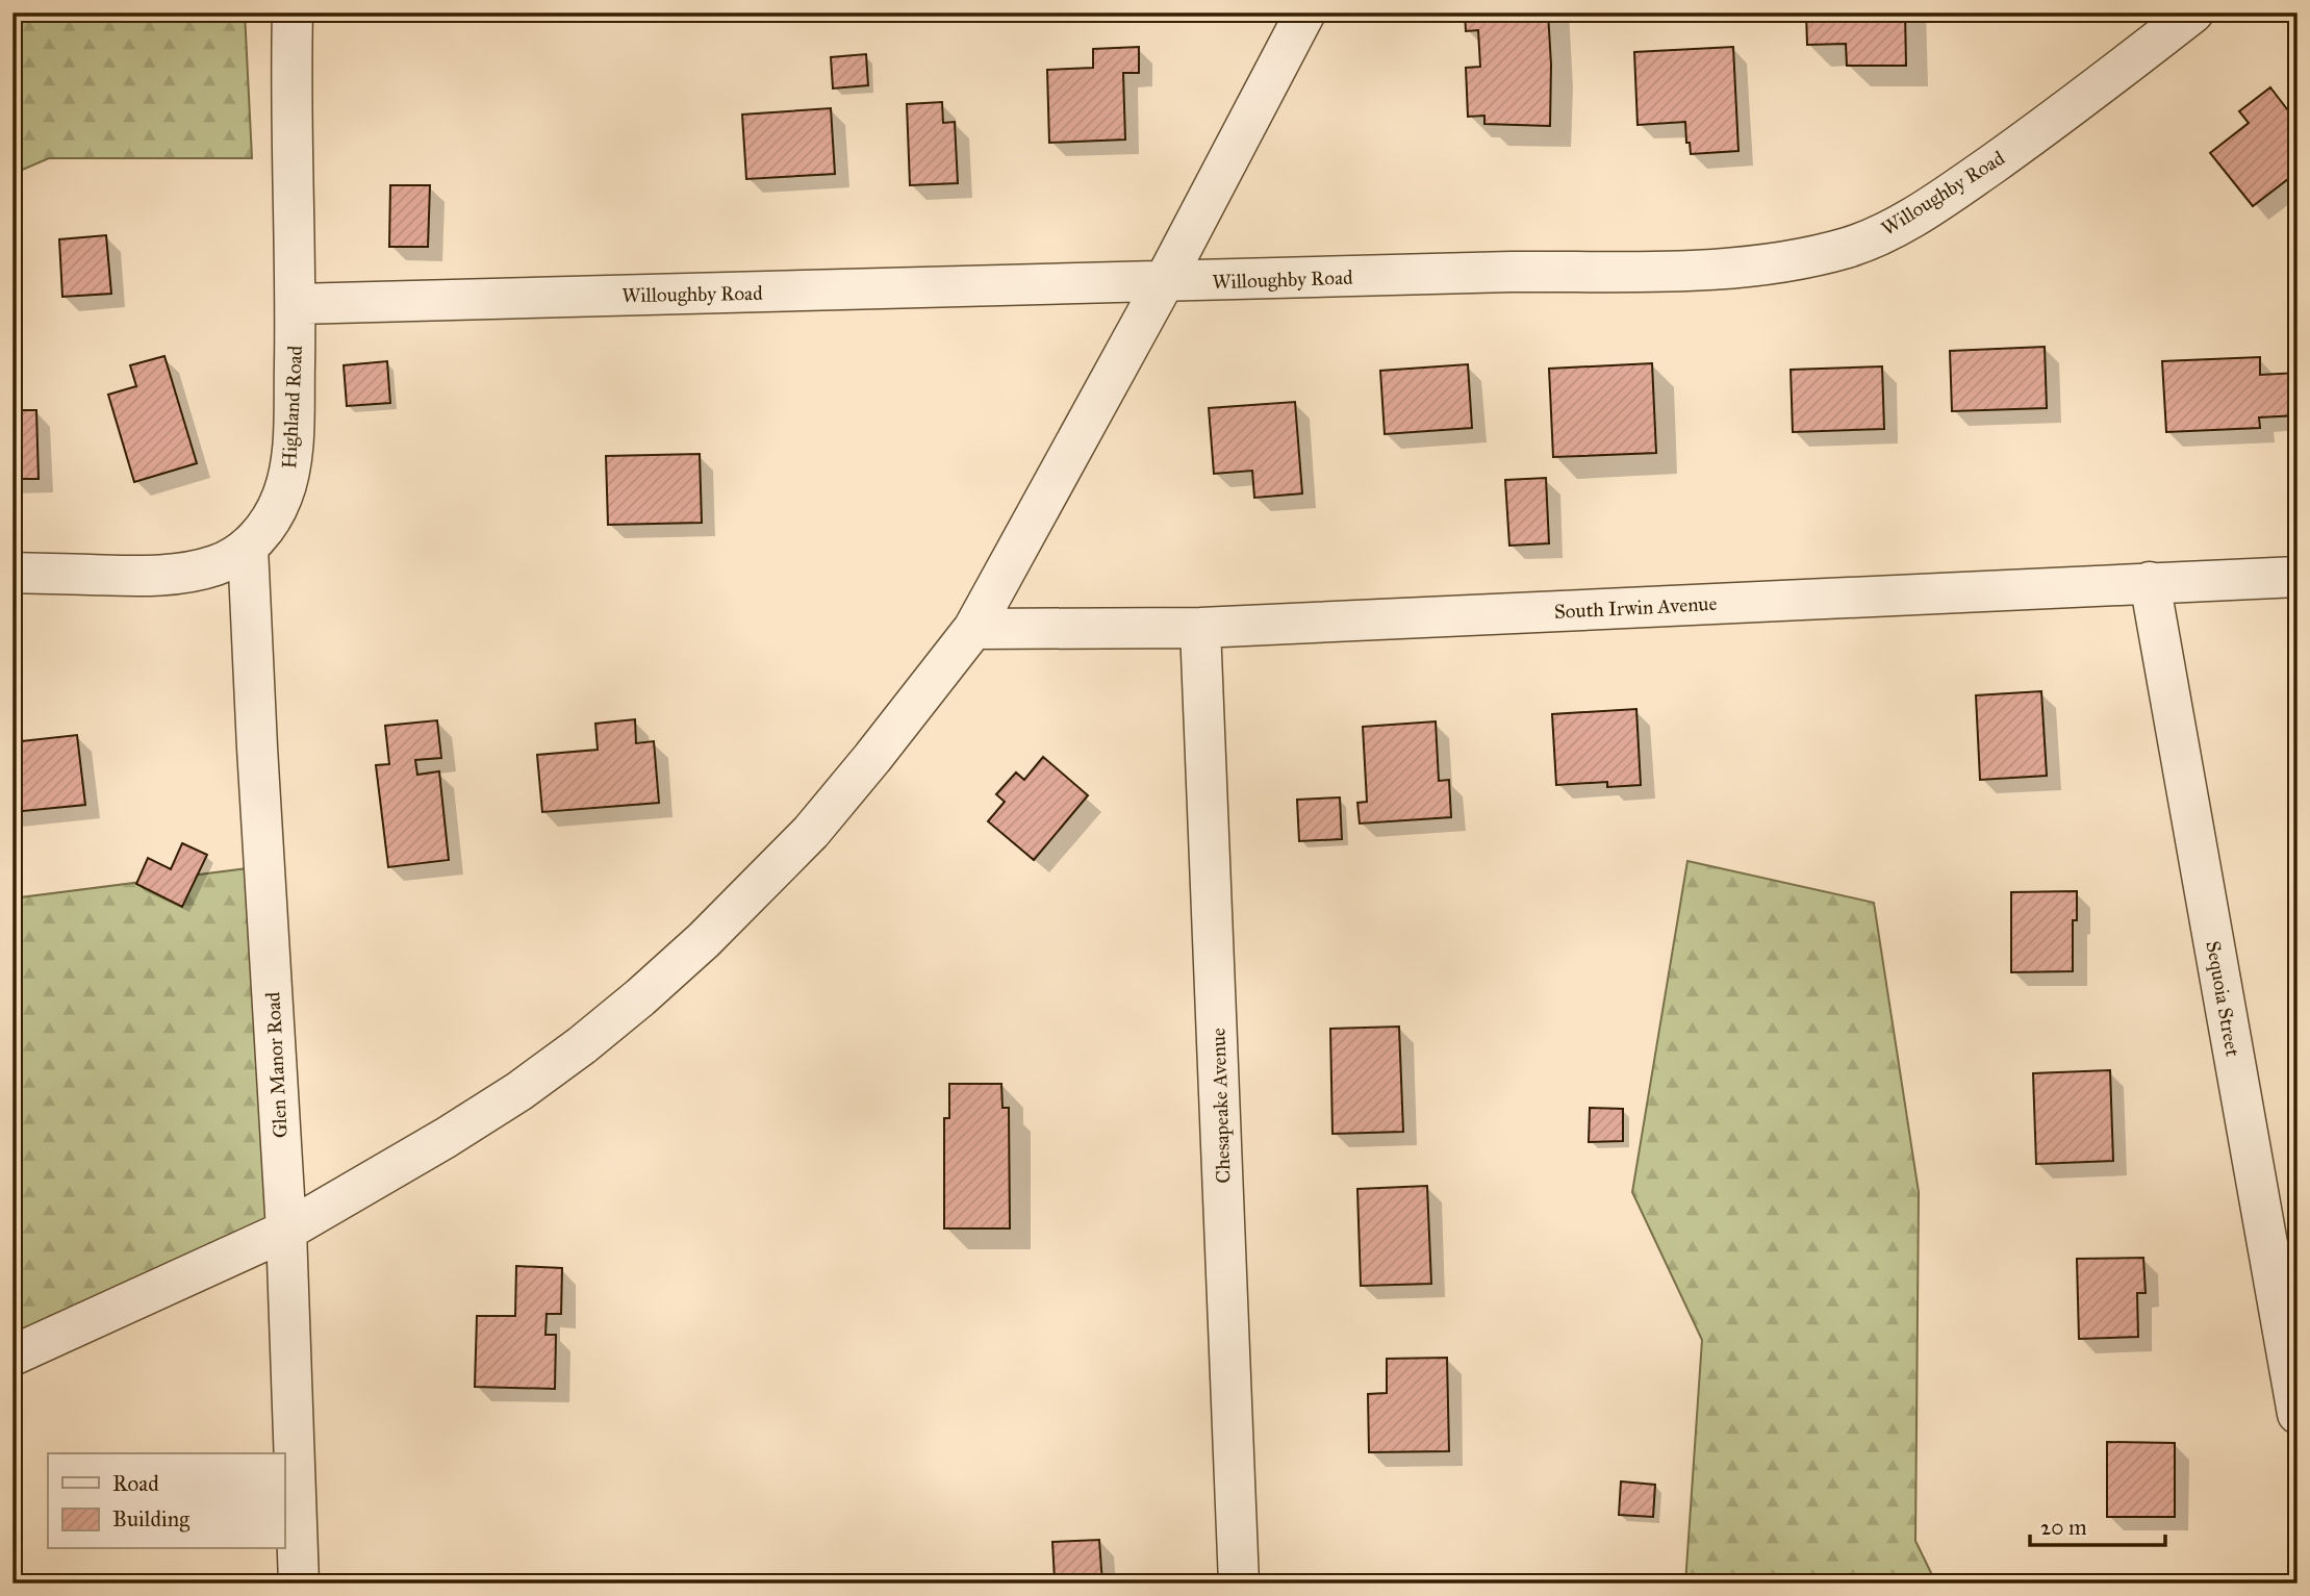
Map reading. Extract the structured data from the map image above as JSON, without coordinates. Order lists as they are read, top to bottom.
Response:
{
  "streets": {
    "street": [
      "Willoughby Road",
      "Highland Road",
      "South Irwin Avenue",
      "Sequoia Street",
      "Glen Manor Road",
      "Chesapeake Avenue"
    ]
  },
  "crossings": [
    ["Willoughby Road", "Highland Road"],
    ["Highland Road", "Glen Manor Road"],
    ["South Irwin Avenue", "Sequoia Street"],
    ["South Irwin Avenue", "Chesapeake Avenue"]
  ],
  "legend": ["Road", "Building"],
  "scale_bar": "20 m"
}
